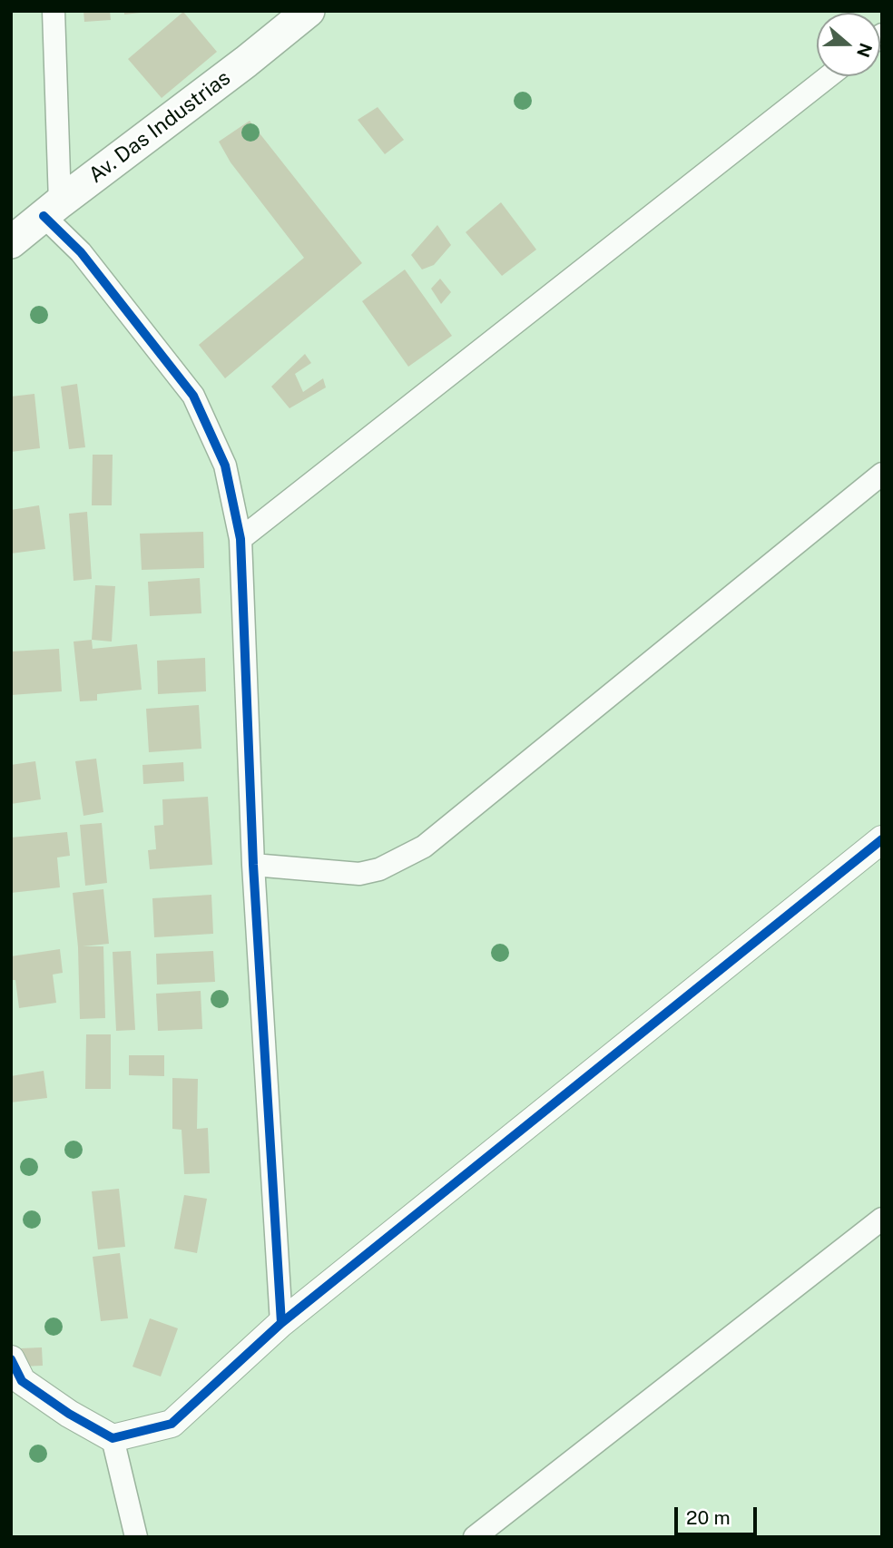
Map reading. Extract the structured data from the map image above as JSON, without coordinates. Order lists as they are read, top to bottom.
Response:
{
  "streets": {
    "main road": ["Av. Das Industrias"]
  },
  "scale_bar": "20 m",
  "north": "right"
}
